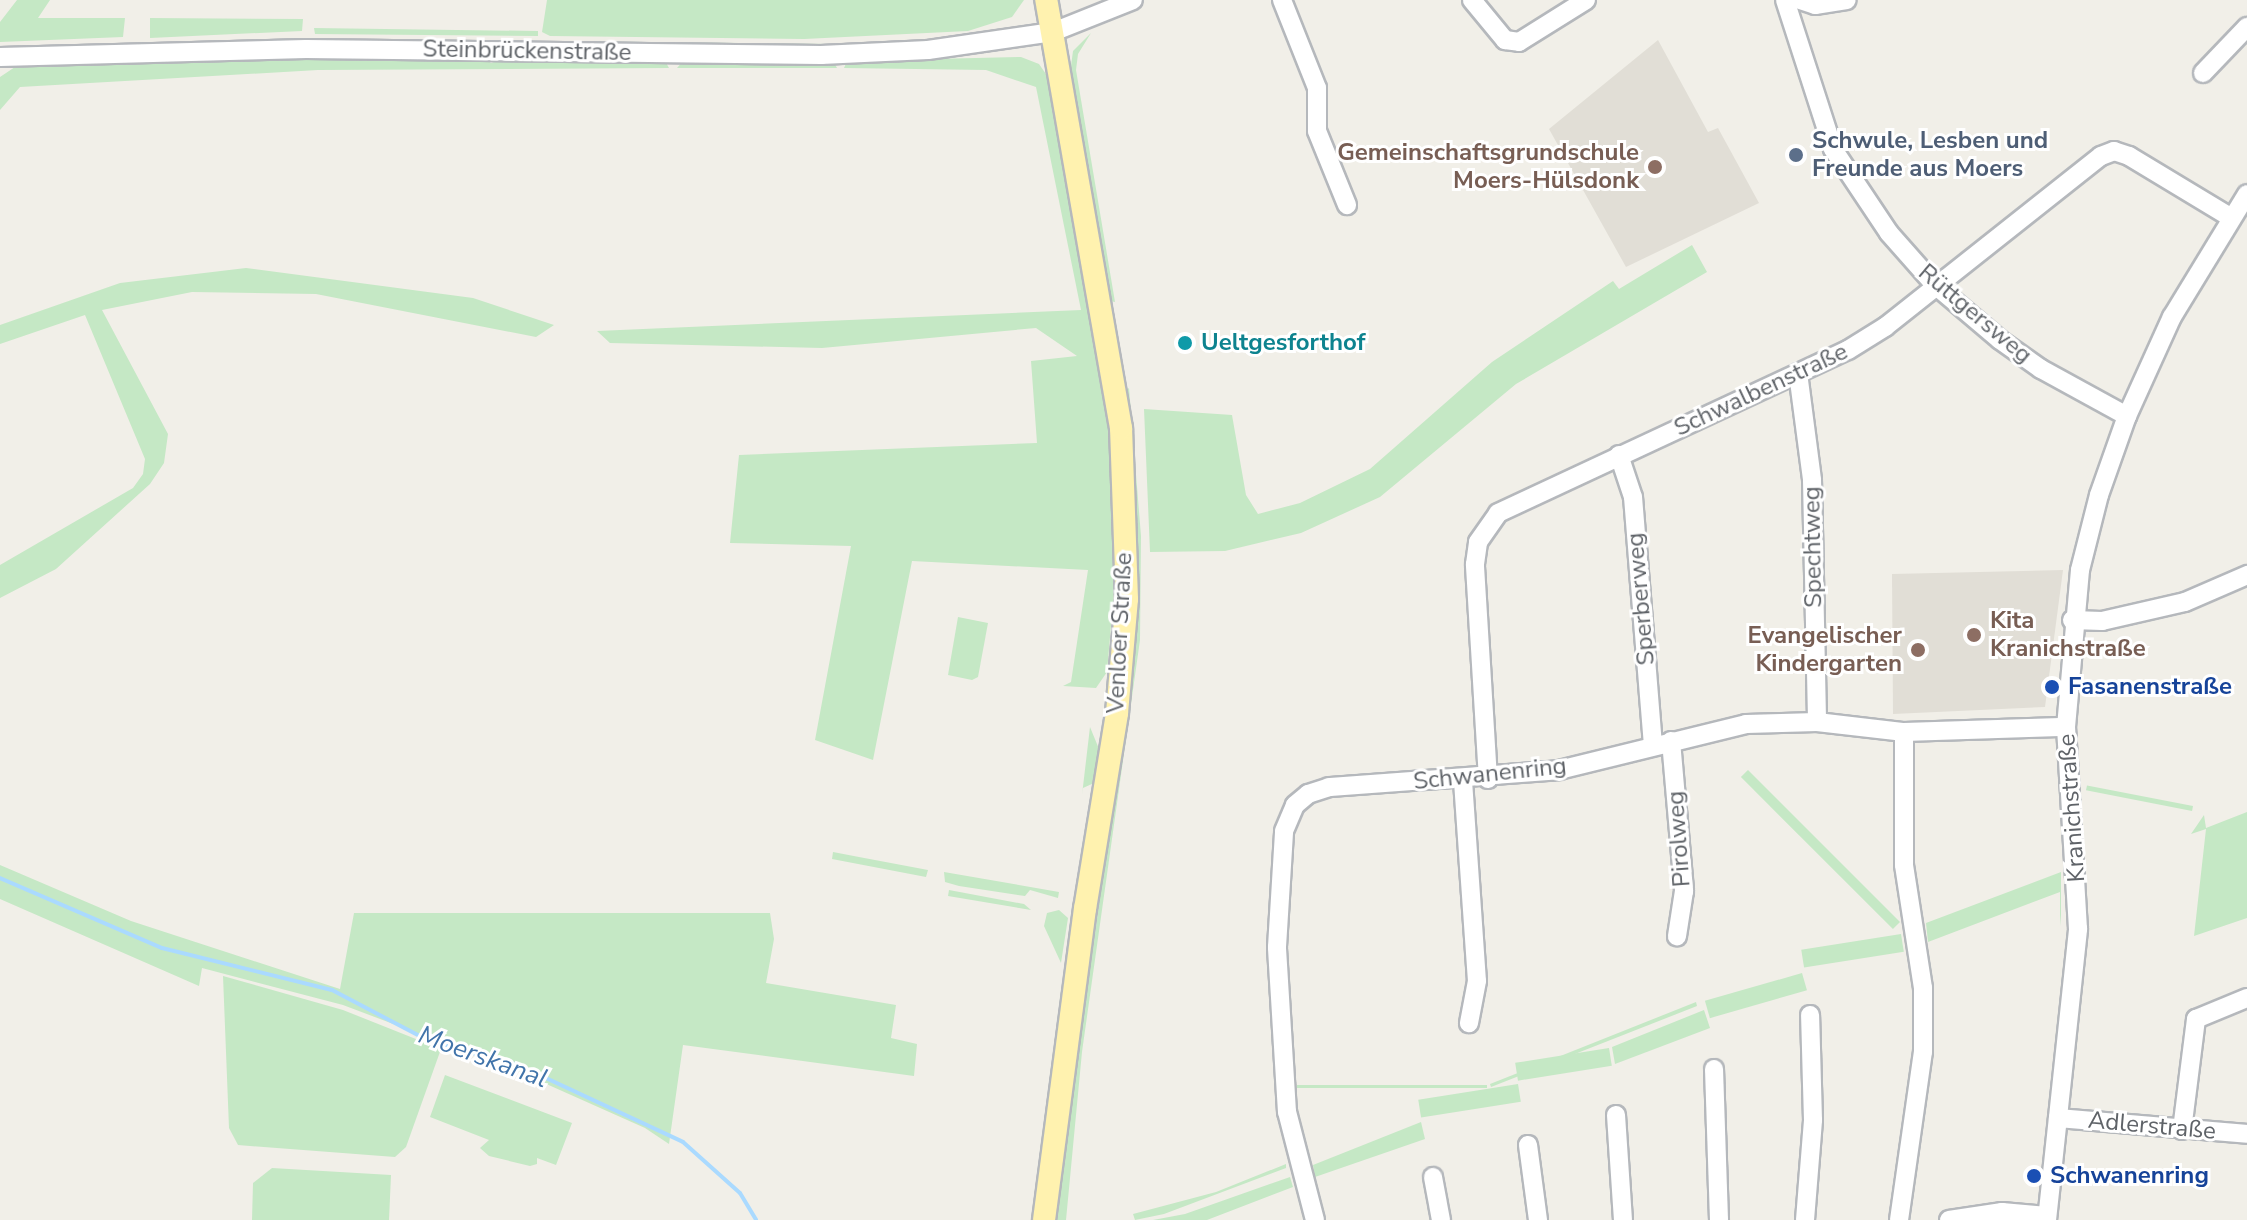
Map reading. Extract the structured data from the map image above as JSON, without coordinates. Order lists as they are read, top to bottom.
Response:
{
  "streets": {
    "main road": ["Venloer Straße"],
    "street": [
      "Steinbrückenstraße",
      "Rüttgersweg",
      "Schwalbenstraße",
      "Spechtweg",
      "Sperberweg",
      "Schwanenring",
      "Kranichstraße",
      "Pirolweg",
      "Adlerstraße"
    ]
  },
  "crossings": [
    ["Steinbrückenstraße", "Venloer Straße"],
    ["Rüttgersweg", "Schwalbenstraße"],
    ["Rüttgersweg", "Kranichstraße"],
    ["Schwalbenstraße", "Spechtweg"],
    ["Schwalbenstraße", "Sperberweg"],
    ["Schwalbenstraße", "Schwanenring"],
    ["Schwalbenstraße", "Kranichstraße"],
    ["Spechtweg", "Schwanenring"],
    ["Sperberweg", "Schwanenring"],
    ["Sperberweg", "Pirolweg"],
    ["Schwanenring", "Kranichstraße"],
    ["Schwanenring", "Pirolweg"],
    ["Kranichstraße", "Adlerstraße"]
  ],
  "water": ["Moerskanal"],
  "places": [
    "Schwule, Lesben und Freunde aus Moers",
    "Gemeinschaftsgrundschule Moers-Hülsdonk",
    "Ueltgesforthof",
    "Kita Kranichstraße",
    "Evangelischer Kindergarten",
    "Fasanenstraße",
    "Schwanenring"
  ]
}
